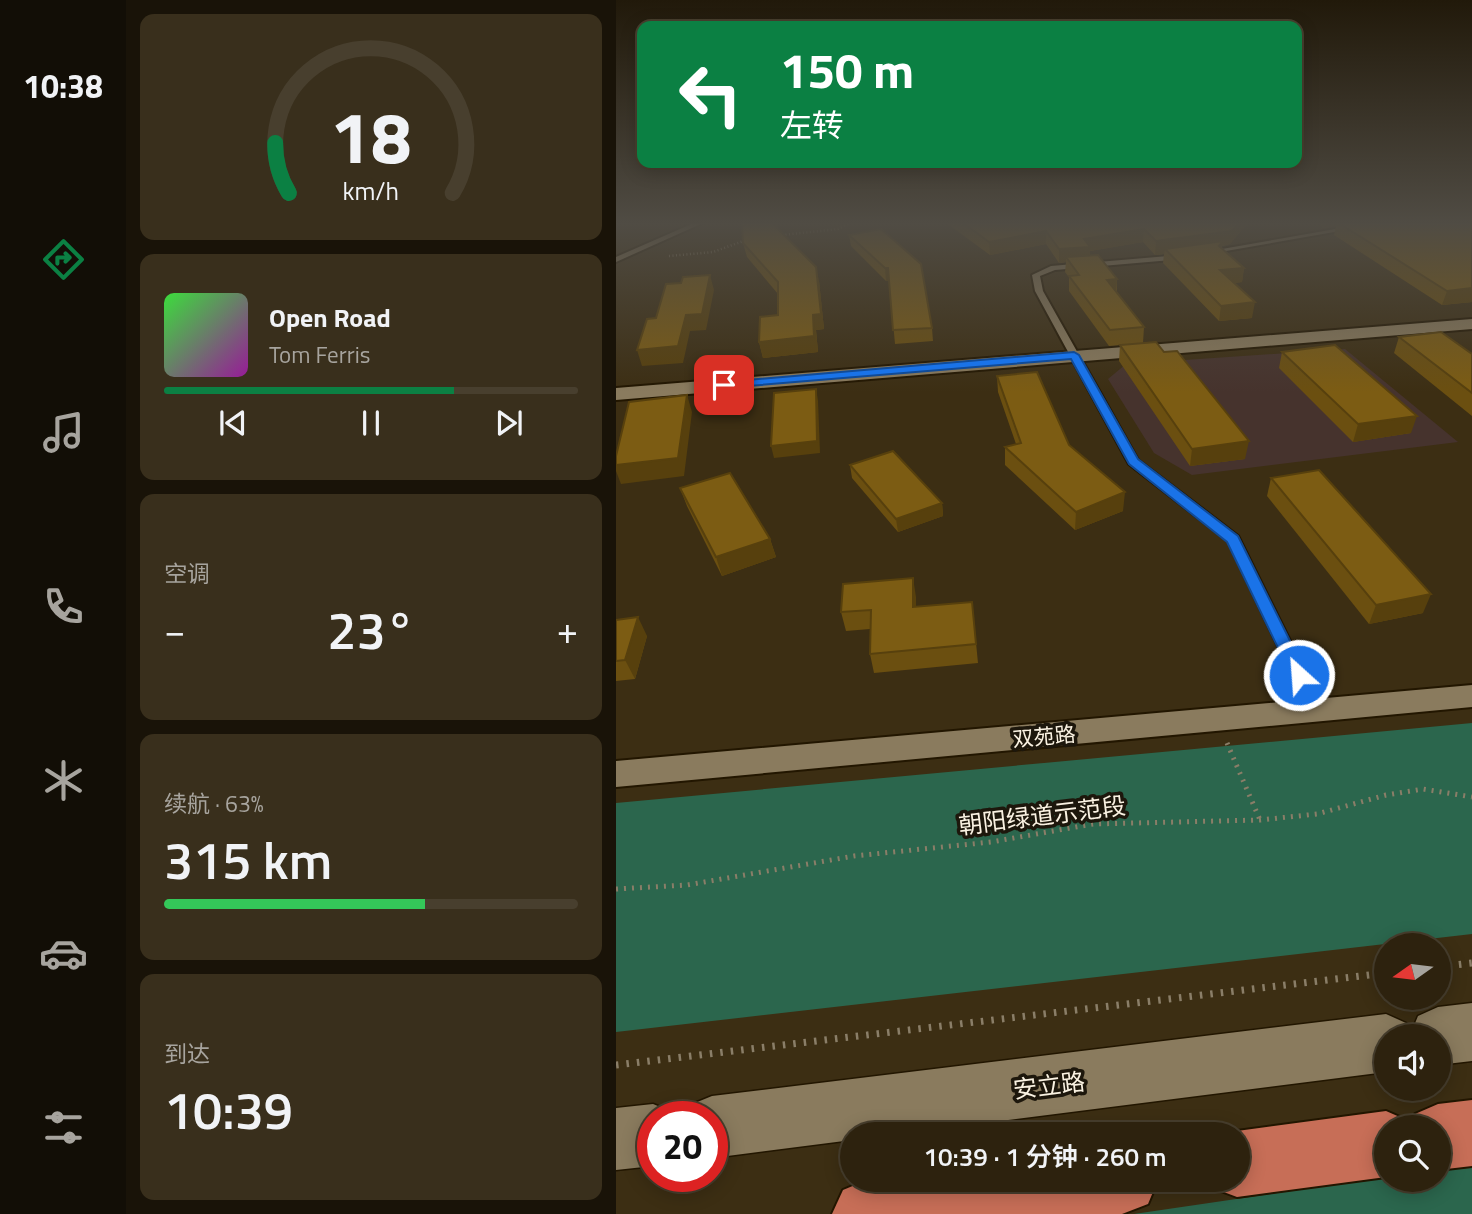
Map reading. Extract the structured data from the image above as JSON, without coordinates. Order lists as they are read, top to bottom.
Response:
{
  "streets": {
    "street": ["双苑路", "安立路"],
    "path": ["朝阳绿道示范段"]
  },
  "north": "left",
  "page": {
    "tabs": "10:38",
    "turn": ["150 m", "左转"],
    "song": ["Open Road", "Tom Ferris"],
    "tile": [
      "空调",
      ["续航 · 63%", "315 km"],
      ["到达", "10:39"]
    ],
    "heat": ["−", "23°", "+"],
    "limit": "20",
    "trip": "10:39 · 1 分钟 · 260 m",
    "gauge": ["18", "km/h"]
  }
}
